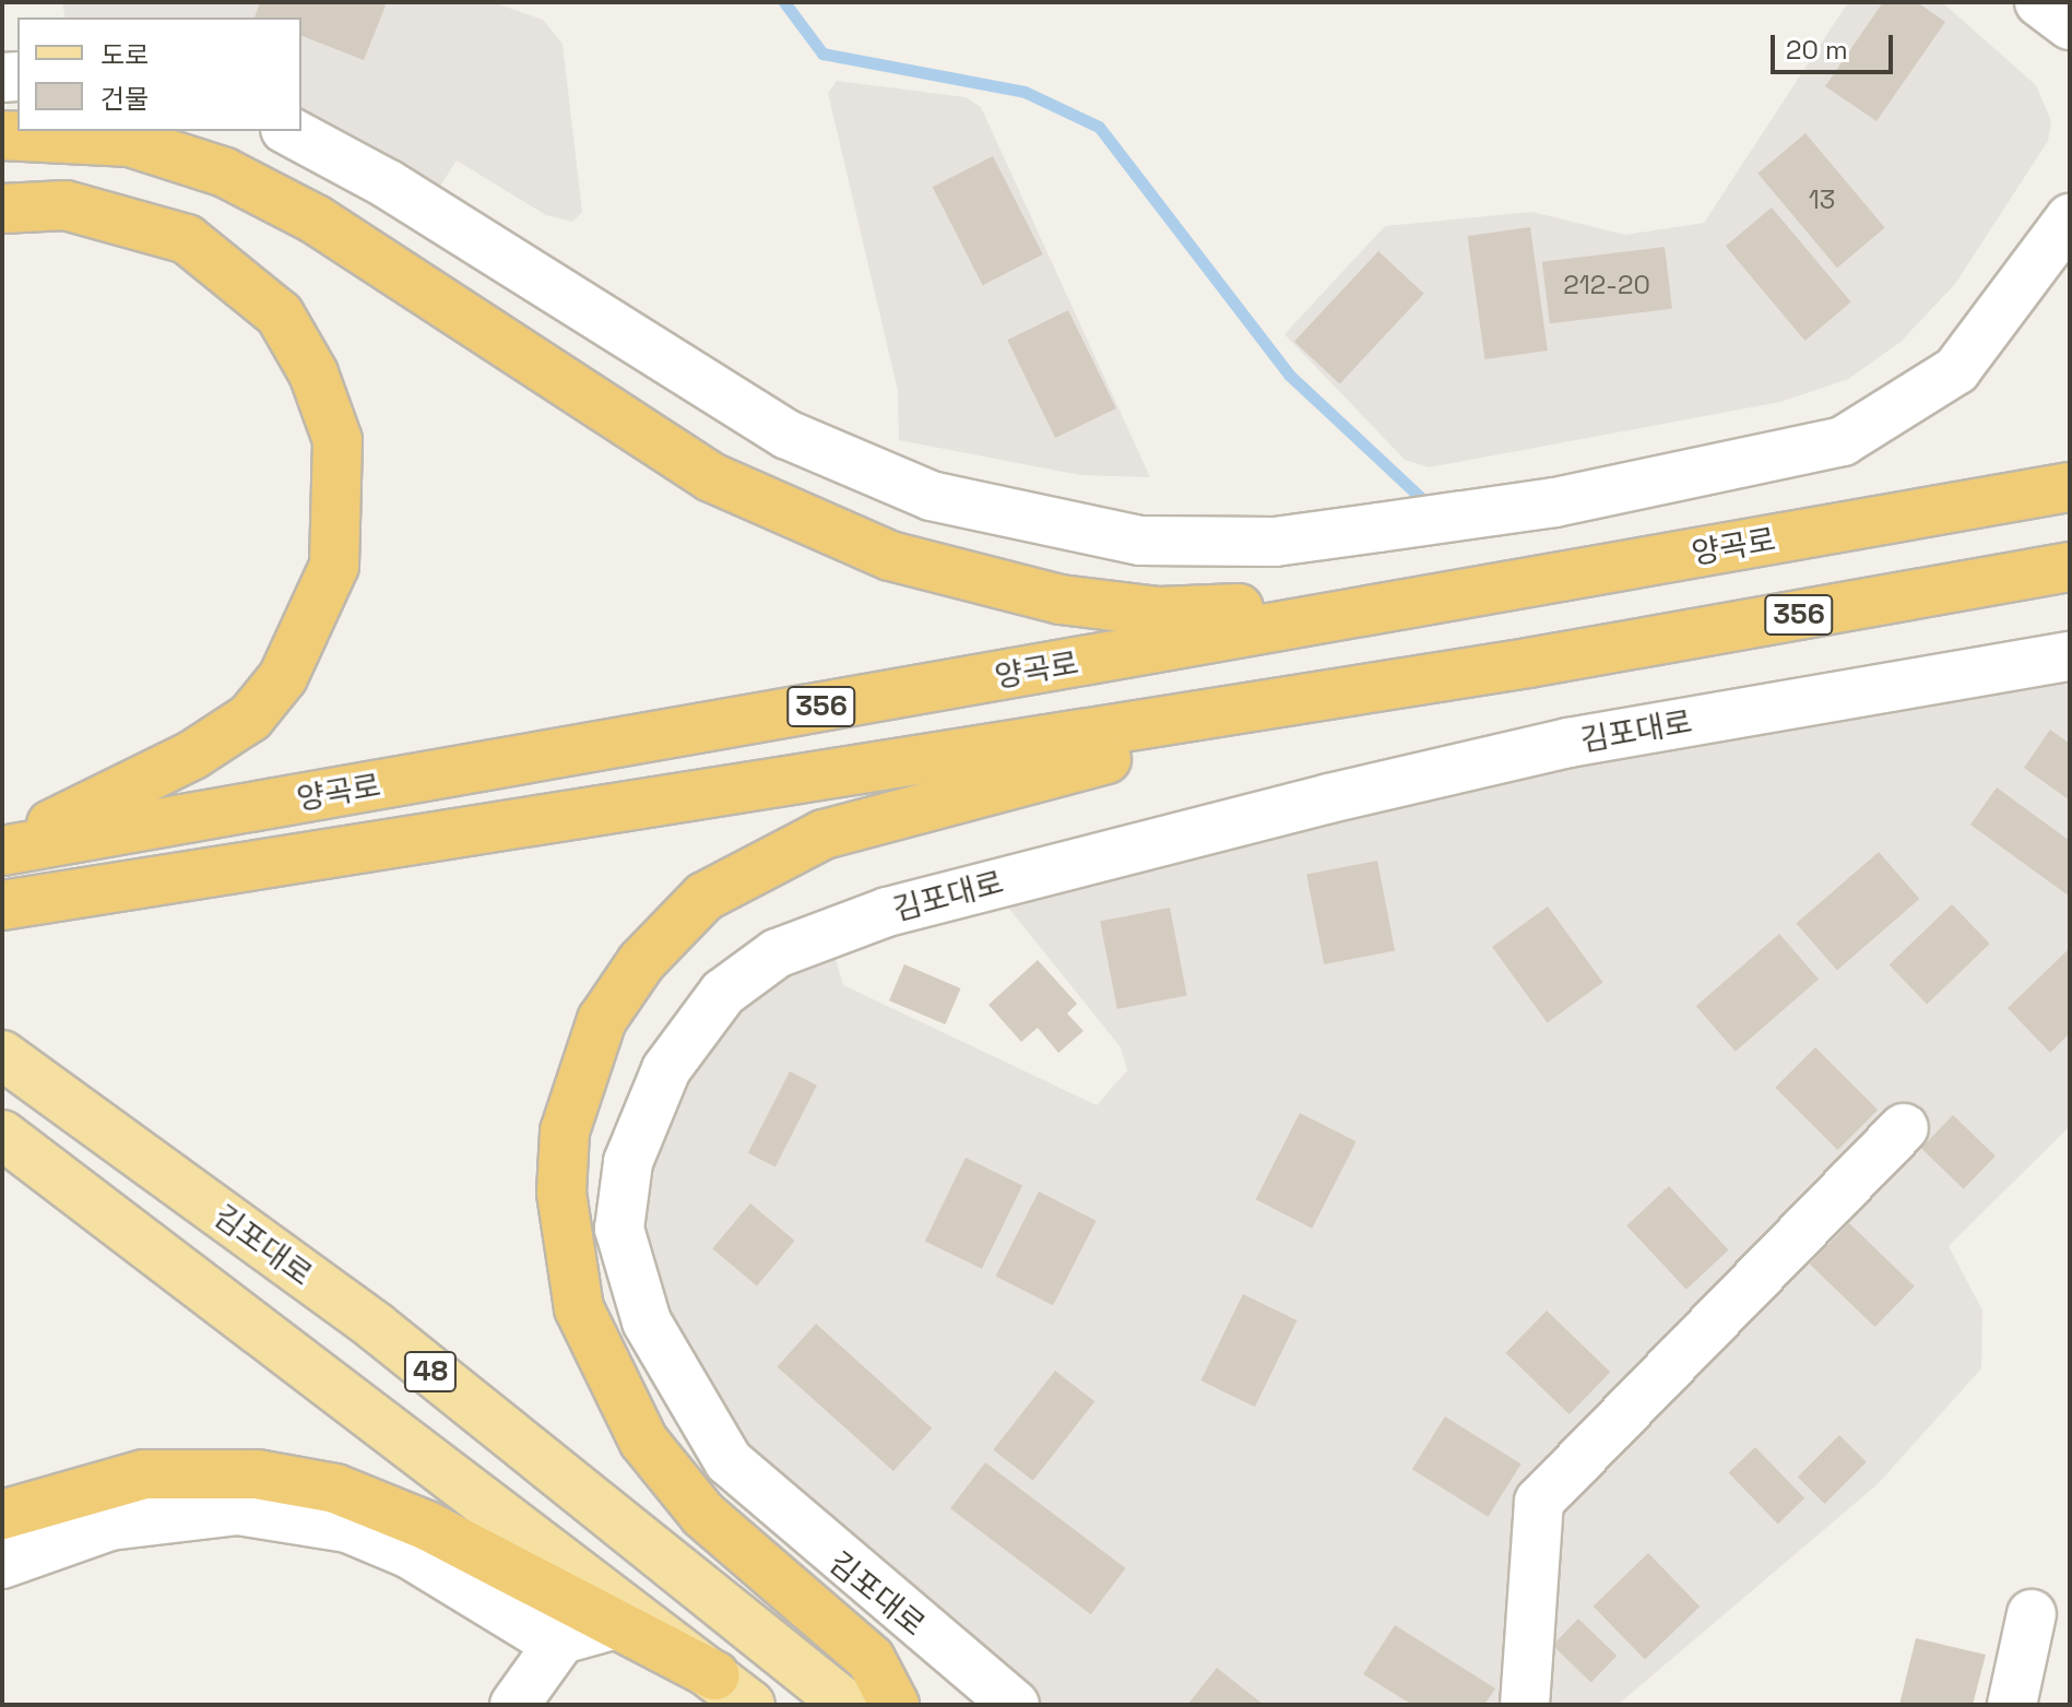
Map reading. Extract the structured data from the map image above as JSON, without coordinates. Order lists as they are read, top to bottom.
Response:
{
  "streets": {
    "highway": ["양곡로", "356"],
    "main road": ["김포대로", "48"]
  },
  "house_numbers": ["13", "212-20"],
  "legend": ["도로", "건물"],
  "scale_bar": "20 m"
}
